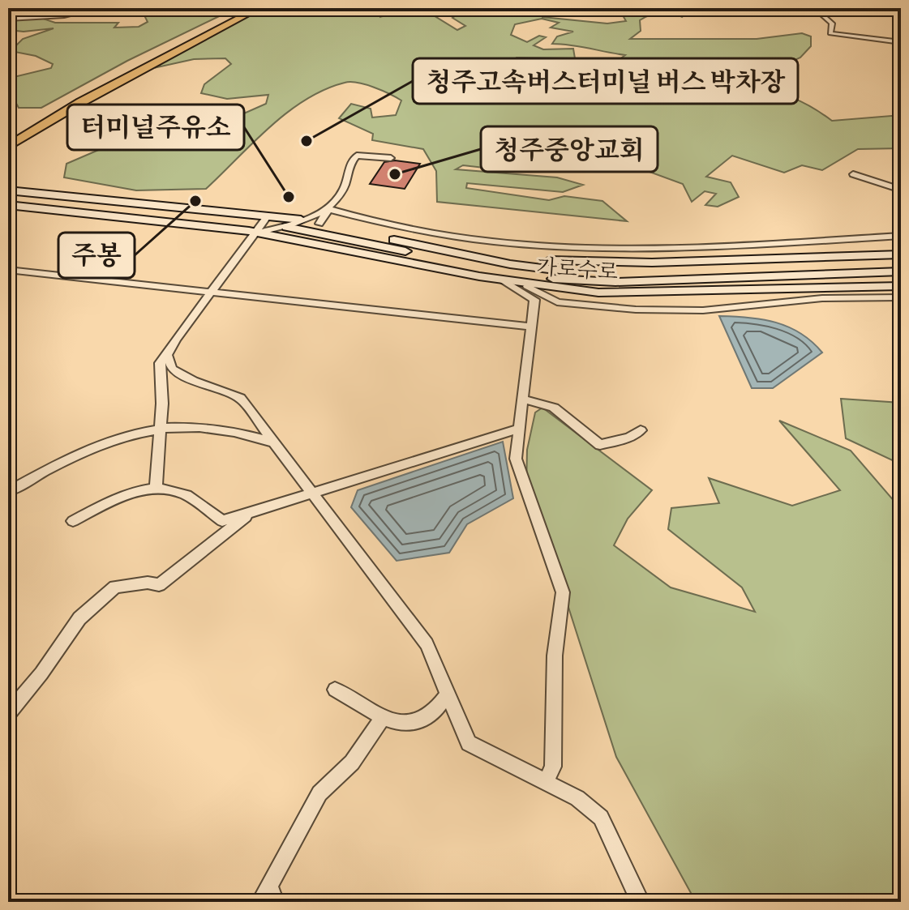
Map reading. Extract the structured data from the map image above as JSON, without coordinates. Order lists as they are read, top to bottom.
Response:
{
  "streets": {
    "main road": ["가로수로"]
  },
  "places": [
    "청주고속버스터미널 버스 박차장",
    "청주중앙교회",
    "터미널주유소",
    "주봉"
  ]
}
